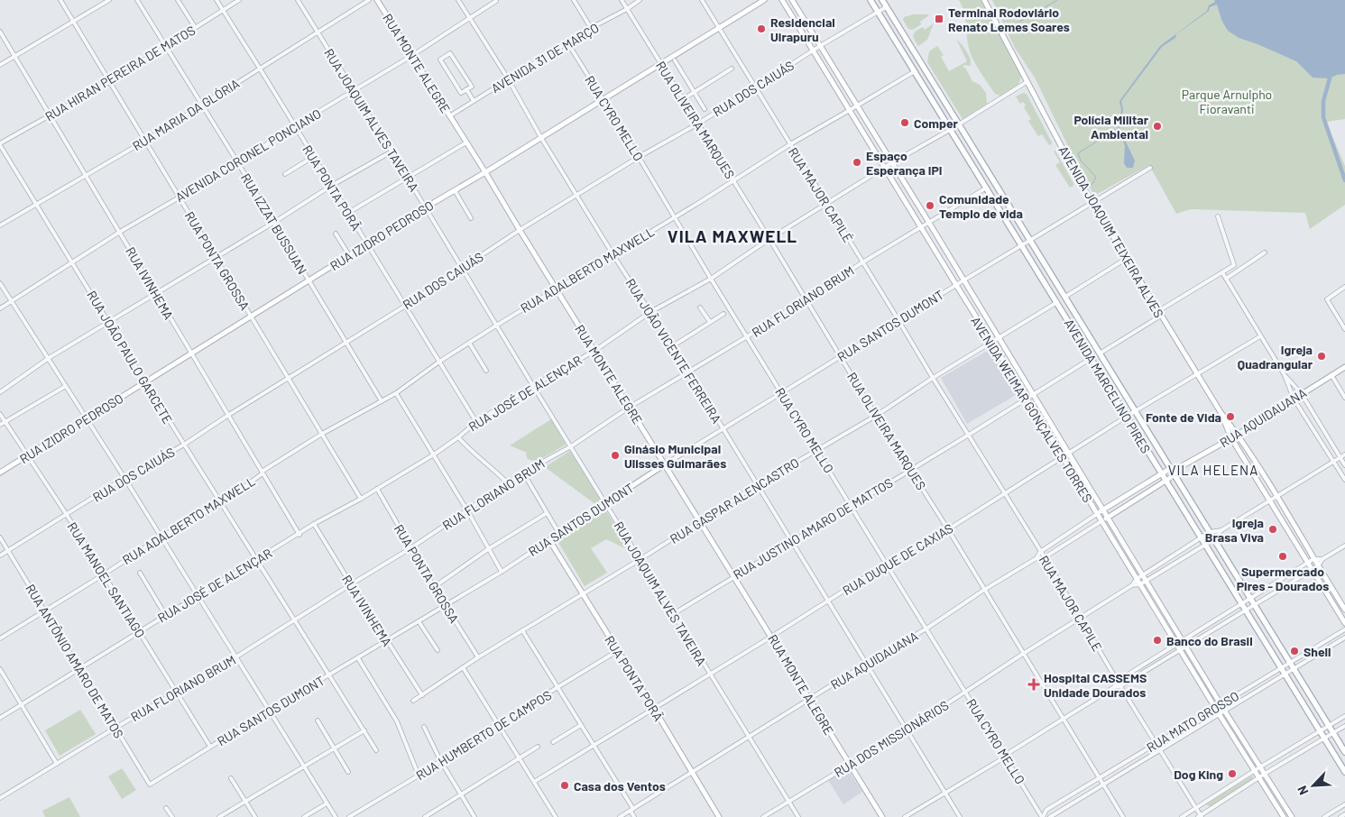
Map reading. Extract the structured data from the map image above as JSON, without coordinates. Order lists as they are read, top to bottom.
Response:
{
  "streets": {
    "main road": [
      "RUA MONTE ALEGRE",
      "RUA PONTA PORÃ",
      "AVENIDA JOAQUIM TEIXEIRA ALVES",
      "RUA IZIDRO PEDROSO",
      "RUA SANTOS DUMONT",
      "AVENIDA MARCELINO PIRES",
      "AVENIDA WEIMAR GONÇALVES TORRES",
      "RUA AQUIDAUANA"
    ],
    "street": [
      "AVENIDA 31 DE MARÇO",
      "RUA HIRAN PEREIRA DE MATOS",
      "RUA DOS CAIUÁS",
      "RUA MARIA DA GLÓRIA",
      "RUA CYRO MELLO",
      "RUA JOAQUIM ALVES TAVEIRA",
      "RUA OLIVEIRA MARQUES",
      "AVENIDA CORONEL PONCIANO",
      "RUA MAJOR CAPILÉ",
      "RUA IZZAT BUSSUAN",
      "RUA PONTA GROSSA",
      "RUA ADALBERTO MAXWELL",
      "RUA IVINHEMA",
      "RUA FLORIANO BRUM",
      "RUA JOÃO VICENTE FERREIRA",
      "RUA JOÃO PAULO GARCETE",
      "RUA JOSÉ DE ALENÇAR",
      "RUA GASPAR ALENCASTRO",
      "RUA JUSTINO AMARO DE MATTOS",
      "RUA DUQUE DE CAXIAS",
      "RUA MANOEL SANTIAGO",
      "RUA MAJOR CAPILE",
      "RUA ANTÔNIO AMARO DE MATOS",
      "RUA MATO GROSSO",
      "RUA HUMBERTO DE CAMPOS",
      "RUA DOS MISSIONÁRIOS"
    ]
  },
  "crossings": [
    ["AVENIDA 31 DE MARÇO", "RUA MONTE ALEGRE"],
    ["AVENIDA 31 DE MARÇO", "RUA CYRO MELLO"],
    ["AVENIDA 31 DE MARÇO", "RUA OLIVEIRA MARQUES"],
    ["AVENIDA 31 DE MARÇO", "RUA JOÃO VICENTE FERREIRA"],
    ["RUA MONTE ALEGRE", "RUA DOS CAIUÁS"],
    ["RUA MONTE ALEGRE", "AVENIDA CORONEL PONCIANO"],
    ["RUA MONTE ALEGRE", "RUA IZIDRO PEDROSO"],
    ["RUA MONTE ALEGRE", "RUA ADALBERTO MAXWELL"],
    ["RUA MONTE ALEGRE", "RUA FLORIANO BRUM"],
    ["RUA MONTE ALEGRE", "RUA SANTOS DUMONT"],
    ["RUA MONTE ALEGRE", "RUA JOSÉ DE ALENÇAR"],
    ["RUA MONTE ALEGRE", "RUA AQUIDAUANA"],
    ["RUA MONTE ALEGRE", "RUA GASPAR ALENCASTRO"],
    ["RUA MONTE ALEGRE", "RUA JUSTINO AMARO DE MATTOS"],
    ["RUA MONTE ALEGRE", "RUA DUQUE DE CAXIAS"],
    ["RUA MONTE ALEGRE", "RUA DOS MISSIONÁRIOS"],
    ["RUA HIRAN PEREIRA DE MATOS", "RUA PONTA PORÃ"],
    ["RUA HIRAN PEREIRA DE MATOS", "RUA IZZAT BUSSUAN"],
    ["RUA HIRAN PEREIRA DE MATOS", "RUA PONTA GROSSA"],
    ["RUA HIRAN PEREIRA DE MATOS", "RUA IVINHEMA"],
    ["RUA HIRAN PEREIRA DE MATOS", "RUA JOÃO PAULO GARCETE"],
    ["RUA DOS CAIUÁS", "RUA CYRO MELLO"],
    ["RUA DOS CAIUÁS", "RUA JOAQUIM ALVES TAVEIRA"],
    ["RUA DOS CAIUÁS", "RUA OLIVEIRA MARQUES"],
    ["RUA DOS CAIUÁS", "RUA PONTA PORÃ"],
    ["RUA DOS CAIUÁS", "RUA MAJOR CAPILÉ"],
    ["RUA DOS CAIUÁS", "RUA IZZAT BUSSUAN"],
    ["RUA DOS CAIUÁS", "RUA PONTA GROSSA"],
    ["RUA DOS CAIUÁS", "RUA IVINHEMA"],
    ["RUA DOS CAIUÁS", "RUA JOÃO VICENTE FERREIRA"],
    ["RUA DOS CAIUÁS", "RUA JOÃO PAULO GARCETE"],
    ["RUA DOS CAIUÁS", "AVENIDA MARCELINO PIRES"],
    ["RUA DOS CAIUÁS", "AVENIDA WEIMAR GONÇALVES TORRES"],
    ["RUA DOS CAIUÁS", "RUA MANOEL SANTIAGO"],
    ["RUA DOS CAIUÁS", "RUA ANTÔNIO AMARO DE MATOS"],
    ["RUA MARIA DA GLÓRIA", "RUA JOAQUIM ALVES TAVEIRA"],
    ["RUA MARIA DA GLÓRIA", "RUA PONTA PORÃ"],
    ["RUA MARIA DA GLÓRIA", "RUA IZZAT BUSSUAN"],
    ["RUA MARIA DA GLÓRIA", "RUA PONTA GROSSA"],
    ["RUA MARIA DA GLÓRIA", "RUA IVINHEMA"],
    ["RUA MARIA DA GLÓRIA", "RUA JOÃO PAULO GARCETE"],
    ["RUA CYRO MELLO", "RUA IZIDRO PEDROSO"],
    ["RUA CYRO MELLO", "RUA ADALBERTO MAXWELL"],
    ["RUA CYRO MELLO", "RUA FLORIANO BRUM"],
    ["RUA CYRO MELLO", "RUA SANTOS DUMONT"],
    ["RUA CYRO MELLO", "RUA JOSÉ DE ALENÇAR"],
    ["RUA CYRO MELLO", "RUA AQUIDAUANA"],
    ["RUA CYRO MELLO", "RUA GASPAR ALENCASTRO"],
    ["RUA CYRO MELLO", "RUA JUSTINO AMARO DE MATTOS"],
    ["RUA CYRO MELLO", "RUA DUQUE DE CAXIAS"],
    ["RUA CYRO MELLO", "RUA MATO GROSSO"],
    ["RUA CYRO MELLO", "RUA DOS MISSIONÁRIOS"],
    ["RUA JOAQUIM ALVES TAVEIRA", "AVENIDA CORONEL PONCIANO"],
    ["RUA JOAQUIM ALVES TAVEIRA", "RUA IZIDRO PEDROSO"],
    ["RUA JOAQUIM ALVES TAVEIRA", "RUA ADALBERTO MAXWELL"],
    ["RUA JOAQUIM ALVES TAVEIRA", "RUA FLORIANO BRUM"],
    ["RUA JOAQUIM ALVES TAVEIRA", "RUA SANTOS DUMONT"],
    ["RUA JOAQUIM ALVES TAVEIRA", "RUA JOSÉ DE ALENÇAR"],
    ["RUA JOAQUIM ALVES TAVEIRA", "RUA AQUIDAUANA"],
    ["RUA JOAQUIM ALVES TAVEIRA", "RUA GASPAR ALENCASTRO"],
    ["RUA JOAQUIM ALVES TAVEIRA", "RUA JUSTINO AMARO DE MATTOS"],
    ["RUA JOAQUIM ALVES TAVEIRA", "RUA DUQUE DE CAXIAS"],
    ["RUA JOAQUIM ALVES TAVEIRA", "RUA DOS MISSIONÁRIOS"],
    ["RUA OLIVEIRA MARQUES", "RUA IZIDRO PEDROSO"],
    ["RUA OLIVEIRA MARQUES", "RUA ADALBERTO MAXWELL"],
    ["RUA OLIVEIRA MARQUES", "RUA FLORIANO BRUM"],
    ["RUA OLIVEIRA MARQUES", "RUA SANTOS DUMONT"],
    ["RUA OLIVEIRA MARQUES", "RUA JOSÉ DE ALENÇAR"],
    ["RUA OLIVEIRA MARQUES", "RUA AQUIDAUANA"],
    ["RUA OLIVEIRA MARQUES", "RUA GASPAR ALENCASTRO"],
    ["RUA OLIVEIRA MARQUES", "RUA JUSTINO AMARO DE MATTOS"],
    ["RUA OLIVEIRA MARQUES", "RUA DUQUE DE CAXIAS"],
    ["RUA OLIVEIRA MARQUES", "RUA MATO GROSSO"],
    ["RUA OLIVEIRA MARQUES", "RUA DOS MISSIONÁRIOS"],
    ["AVENIDA CORONEL PONCIANO", "RUA PONTA PORÃ"],
    ["AVENIDA CORONEL PONCIANO", "RUA IZZAT BUSSUAN"],
    ["AVENIDA CORONEL PONCIANO", "RUA PONTA GROSSA"],
    ["AVENIDA CORONEL PONCIANO", "RUA IVINHEMA"],
    ["AVENIDA CORONEL PONCIANO", "RUA JOÃO VICENTE FERREIRA"],
    ["AVENIDA CORONEL PONCIANO", "RUA JOÃO PAULO GARCETE"],
    ["RUA PONTA PORÃ", "RUA IZIDRO PEDROSO"],
    ["RUA PONTA PORÃ", "RUA ADALBERTO MAXWELL"],
    ["RUA PONTA PORÃ", "RUA SANTOS DUMONT"],
    ["RUA PONTA PORÃ", "RUA JOSÉ DE ALENÇAR"],
    ["RUA PONTA PORÃ", "RUA AQUIDAUANA"],
    ["RUA PONTA PORÃ", "RUA GASPAR ALENCASTRO"],
    ["RUA PONTA PORÃ", "RUA DUQUE DE CAXIAS"],
    ["RUA PONTA PORÃ", "RUA HUMBERTO DE CAMPOS"],
    ["RUA MAJOR CAPILÉ", "RUA IZIDRO PEDROSO"],
    ["RUA MAJOR CAPILÉ", "RUA ADALBERTO MAXWELL"],
    ["RUA MAJOR CAPILÉ", "RUA FLORIANO BRUM"],
    ["RUA MAJOR CAPILÉ", "RUA SANTOS DUMONT"],
    ["RUA MAJOR CAPILÉ", "RUA JOSÉ DE ALENÇAR"],
    ["RUA MAJOR CAPILÉ", "RUA GASPAR ALENCASTRO"],
    ["RUA MAJOR CAPILÉ", "RUA JUSTINO AMARO DE MATTOS"],
    ["RUA MAJOR CAPILÉ", "RUA MAJOR CAPILE"],
    ["RUA IZZAT BUSSUAN", "RUA IZIDRO PEDROSO"],
    ["RUA IZZAT BUSSUAN", "RUA ADALBERTO MAXWELL"],
    ["AVENIDA JOAQUIM TEIXEIRA ALVES", "RUA SANTOS DUMONT"],
    ["AVENIDA JOAQUIM TEIXEIRA ALVES", "RUA JOSÉ DE ALENÇAR"],
    ["AVENIDA JOAQUIM TEIXEIRA ALVES", "RUA AQUIDAUANA"],
    ["AVENIDA JOAQUIM TEIXEIRA ALVES", "RUA DUQUE DE CAXIAS"],
    ["AVENIDA JOAQUIM TEIXEIRA ALVES", "RUA DOS MISSIONÁRIOS"],
    ["RUA IZIDRO PEDROSO", "RUA PONTA GROSSA"],
    ["RUA IZIDRO PEDROSO", "RUA IVINHEMA"],
    ["RUA IZIDRO PEDROSO", "RUA JOÃO VICENTE FERREIRA"],
    ["RUA IZIDRO PEDROSO", "RUA JOÃO PAULO GARCETE"],
    ["RUA IZIDRO PEDROSO", "RUA MANOEL SANTIAGO"],
    ["RUA PONTA GROSSA", "RUA ADALBERTO MAXWELL"],
    ["RUA PONTA GROSSA", "RUA FLORIANO BRUM"],
    ["RUA PONTA GROSSA", "RUA SANTOS DUMONT"],
    ["RUA PONTA GROSSA", "RUA JOSÉ DE ALENÇAR"],
    ["RUA PONTA GROSSA", "RUA GASPAR ALENCASTRO"],
    ["RUA ADALBERTO MAXWELL", "RUA IVINHEMA"],
    ["RUA ADALBERTO MAXWELL", "RUA JOÃO VICENTE FERREIRA"],
    ["RUA ADALBERTO MAXWELL", "RUA JOÃO PAULO GARCETE"],
    ["RUA ADALBERTO MAXWELL", "AVENIDA MARCELINO PIRES"],
    ["RUA ADALBERTO MAXWELL", "AVENIDA WEIMAR GONÇALVES TORRES"],
    ["RUA ADALBERTO MAXWELL", "RUA MANOEL SANTIAGO"],
    ["RUA ADALBERTO MAXWELL", "RUA ANTÔNIO AMARO DE MATOS"],
    ["RUA IVINHEMA", "RUA FLORIANO BRUM"],
    ["RUA IVINHEMA", "RUA SANTOS DUMONT"],
    ["RUA IVINHEMA", "RUA JOSÉ DE ALENÇAR"],
    ["RUA IVINHEMA", "RUA GASPAR ALENCASTRO"],
    ["RUA FLORIANO BRUM", "RUA JOÃO VICENTE FERREIRA"],
    ["RUA FLORIANO BRUM", "RUA JOÃO PAULO GARCETE"],
    ["RUA FLORIANO BRUM", "AVENIDA MARCELINO PIRES"],
    ["RUA FLORIANO BRUM", "AVENIDA WEIMAR GONÇALVES TORRES"],
    ["RUA FLORIANO BRUM", "RUA MANOEL SANTIAGO"],
    ["RUA FLORIANO BRUM", "RUA ANTÔNIO AMARO DE MATOS"],
    ["RUA SANTOS DUMONT", "RUA JOÃO VICENTE FERREIRA"],
    ["RUA SANTOS DUMONT", "RUA JOÃO PAULO GARCETE"],
    ["RUA SANTOS DUMONT", "AVENIDA MARCELINO PIRES"],
    ["RUA SANTOS DUMONT", "AVENIDA WEIMAR GONÇALVES TORRES"],
    ["RUA SANTOS DUMONT", "RUA MANOEL SANTIAGO"],
    ["RUA SANTOS DUMONT", "RUA ANTÔNIO AMARO DE MATOS"],
    ["RUA JOÃO VICENTE FERREIRA", "RUA JOSÉ DE ALENÇAR"],
    ["RUA JOÃO VICENTE FERREIRA", "RUA AQUIDAUANA"],
    ["RUA JOÃO VICENTE FERREIRA", "RUA GASPAR ALENCASTRO"],
    ["RUA JOÃO VICENTE FERREIRA", "RUA JUSTINO AMARO DE MATTOS"],
    ["RUA JOÃO VICENTE FERREIRA", "RUA DUQUE DE CAXIAS"],
    ["RUA JOÃO VICENTE FERREIRA", "RUA DOS MISSIONÁRIOS"],
    ["RUA JOÃO PAULO GARCETE", "RUA JOSÉ DE ALENÇAR"],
    ["AVENIDA MARCELINO PIRES", "RUA JOSÉ DE ALENÇAR"],
    ["AVENIDA MARCELINO PIRES", "RUA AQUIDAUANA"],
    ["AVENIDA MARCELINO PIRES", "RUA GASPAR ALENCASTRO"],
    ["AVENIDA MARCELINO PIRES", "RUA JUSTINO AMARO DE MATTOS"],
    ["AVENIDA MARCELINO PIRES", "RUA DUQUE DE CAXIAS"],
    ["AVENIDA MARCELINO PIRES", "RUA MATO GROSSO"],
    ["AVENIDA MARCELINO PIRES", "RUA DOS MISSIONÁRIOS"],
    ["RUA JOSÉ DE ALENÇAR", "AVENIDA WEIMAR GONÇALVES TORRES"],
    ["RUA JOSÉ DE ALENÇAR", "RUA MANOEL SANTIAGO"],
    ["RUA JOSÉ DE ALENÇAR", "RUA ANTÔNIO AMARO DE MATOS"],
    ["AVENIDA WEIMAR GONÇALVES TORRES", "RUA AQUIDAUANA"],
    ["AVENIDA WEIMAR GONÇALVES TORRES", "RUA GASPAR ALENCASTRO"],
    ["AVENIDA WEIMAR GONÇALVES TORRES", "RUA JUSTINO AMARO DE MATTOS"],
    ["AVENIDA WEIMAR GONÇALVES TORRES", "RUA DUQUE DE CAXIAS"],
    ["AVENIDA WEIMAR GONÇALVES TORRES", "RUA MATO GROSSO"],
    ["AVENIDA WEIMAR GONÇALVES TORRES", "RUA DOS MISSIONÁRIOS"],
    ["RUA AQUIDAUANA", "RUA MAJOR CAPILE"],
    ["RUA JUSTINO AMARO DE MATTOS", "RUA MAJOR CAPILE"],
    ["RUA DUQUE DE CAXIAS", "RUA MAJOR CAPILE"],
    ["RUA MAJOR CAPILE", "RUA MATO GROSSO"],
    ["RUA MAJOR CAPILE", "RUA DOS MISSIONÁRIOS"]
  ],
  "districts": ["VILA MAXWELL", "VILA HELENA"],
  "parks": ["Parque Arnulpho Fioravanti"],
  "places": {
    "transit": ["Terminal Rodoviário Renato Lemes Soares"],
    "other": [
      "Residencial Uirapuru",
      "Comper",
      "Polícia Militar Ambiental",
      "Espaço Esperança IPI",
      "Comunidade Templo de vida",
      "Igreja Quadrangular",
      "Fonte de Vida",
      "Ginásio Municipal Ulisses Guimarães",
      "Igreja Brasa Viva",
      "Supermercado Pires - Dourados",
      "Banco do Brasil",
      "Shell",
      "Dog King",
      "Casa dos Ventos"
    ],
    "health": ["Hospital CASSEMS Unidade Dourados"]
  },
  "north": "bottom left"
}
